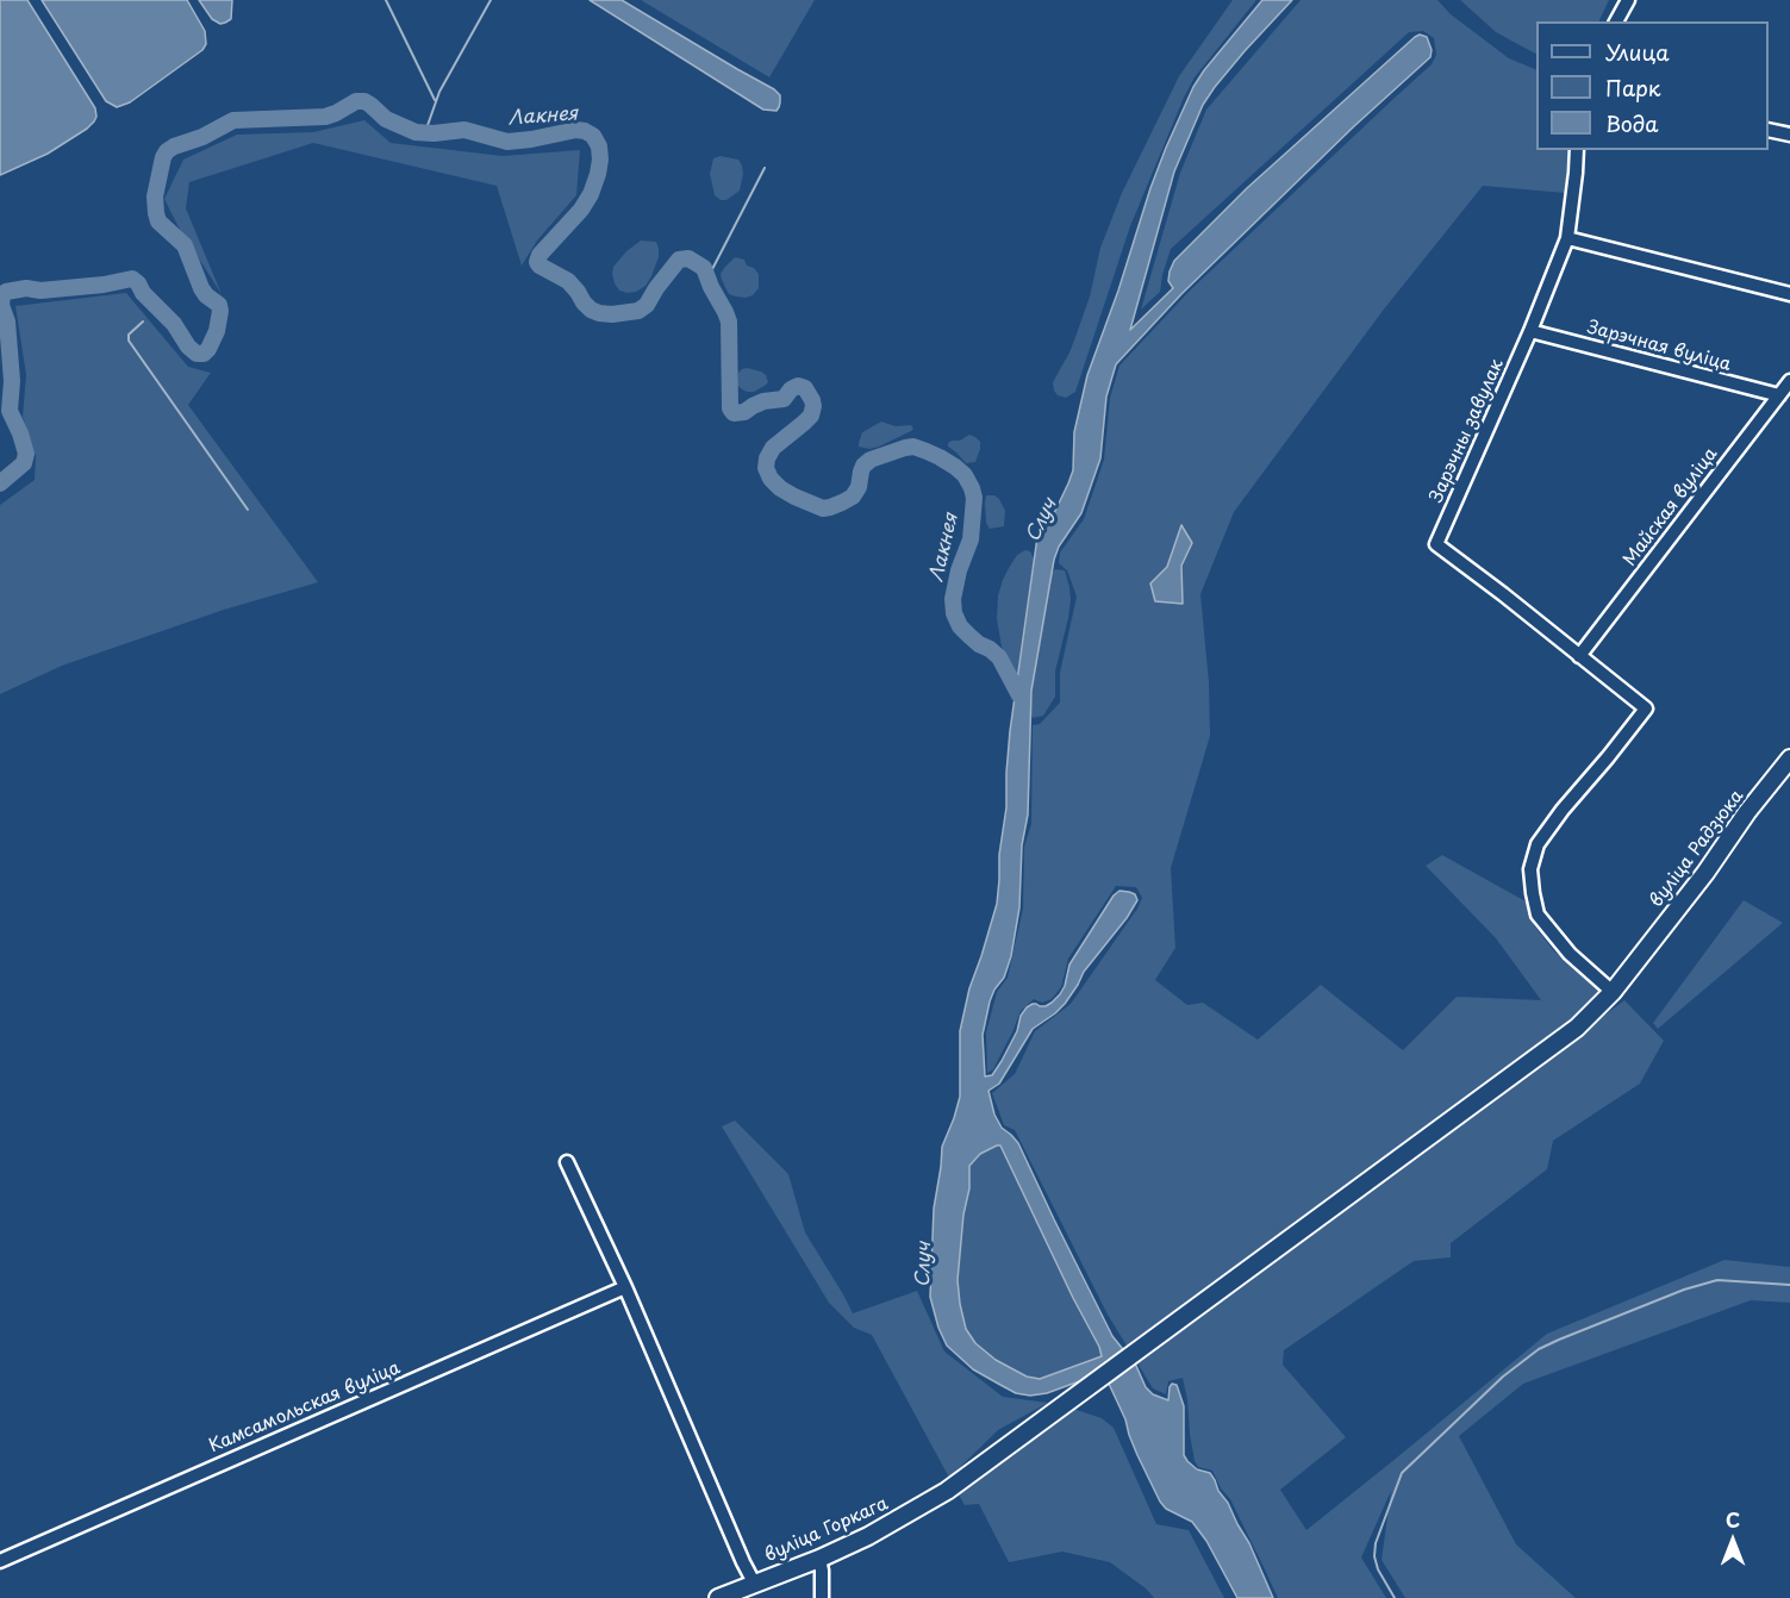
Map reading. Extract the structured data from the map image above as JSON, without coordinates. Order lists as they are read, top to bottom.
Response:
{
  "streets": {
    "main road": ["вуліца Радзюка", "вуліца Горкага"],
    "street": [
      "Зарэчная вуліца",
      "Зарэчны завулак",
      "Майская вуліца",
      "Камсамольская вуліца"
    ]
  },
  "crossings": [
    ["Зарэчная вуліца", "Зарэчны завулак"],
    ["Зарэчная вуліца", "Майская вуліца"],
    ["Зарэчны завулак", "Майская вуліца"],
    ["вуліца Радзюка", "вуліца Горкага"]
  ],
  "water": ["Лакнея", "Случ"],
  "legend": ["Улица", "Парк", "Вода"],
  "north": "top"
}
